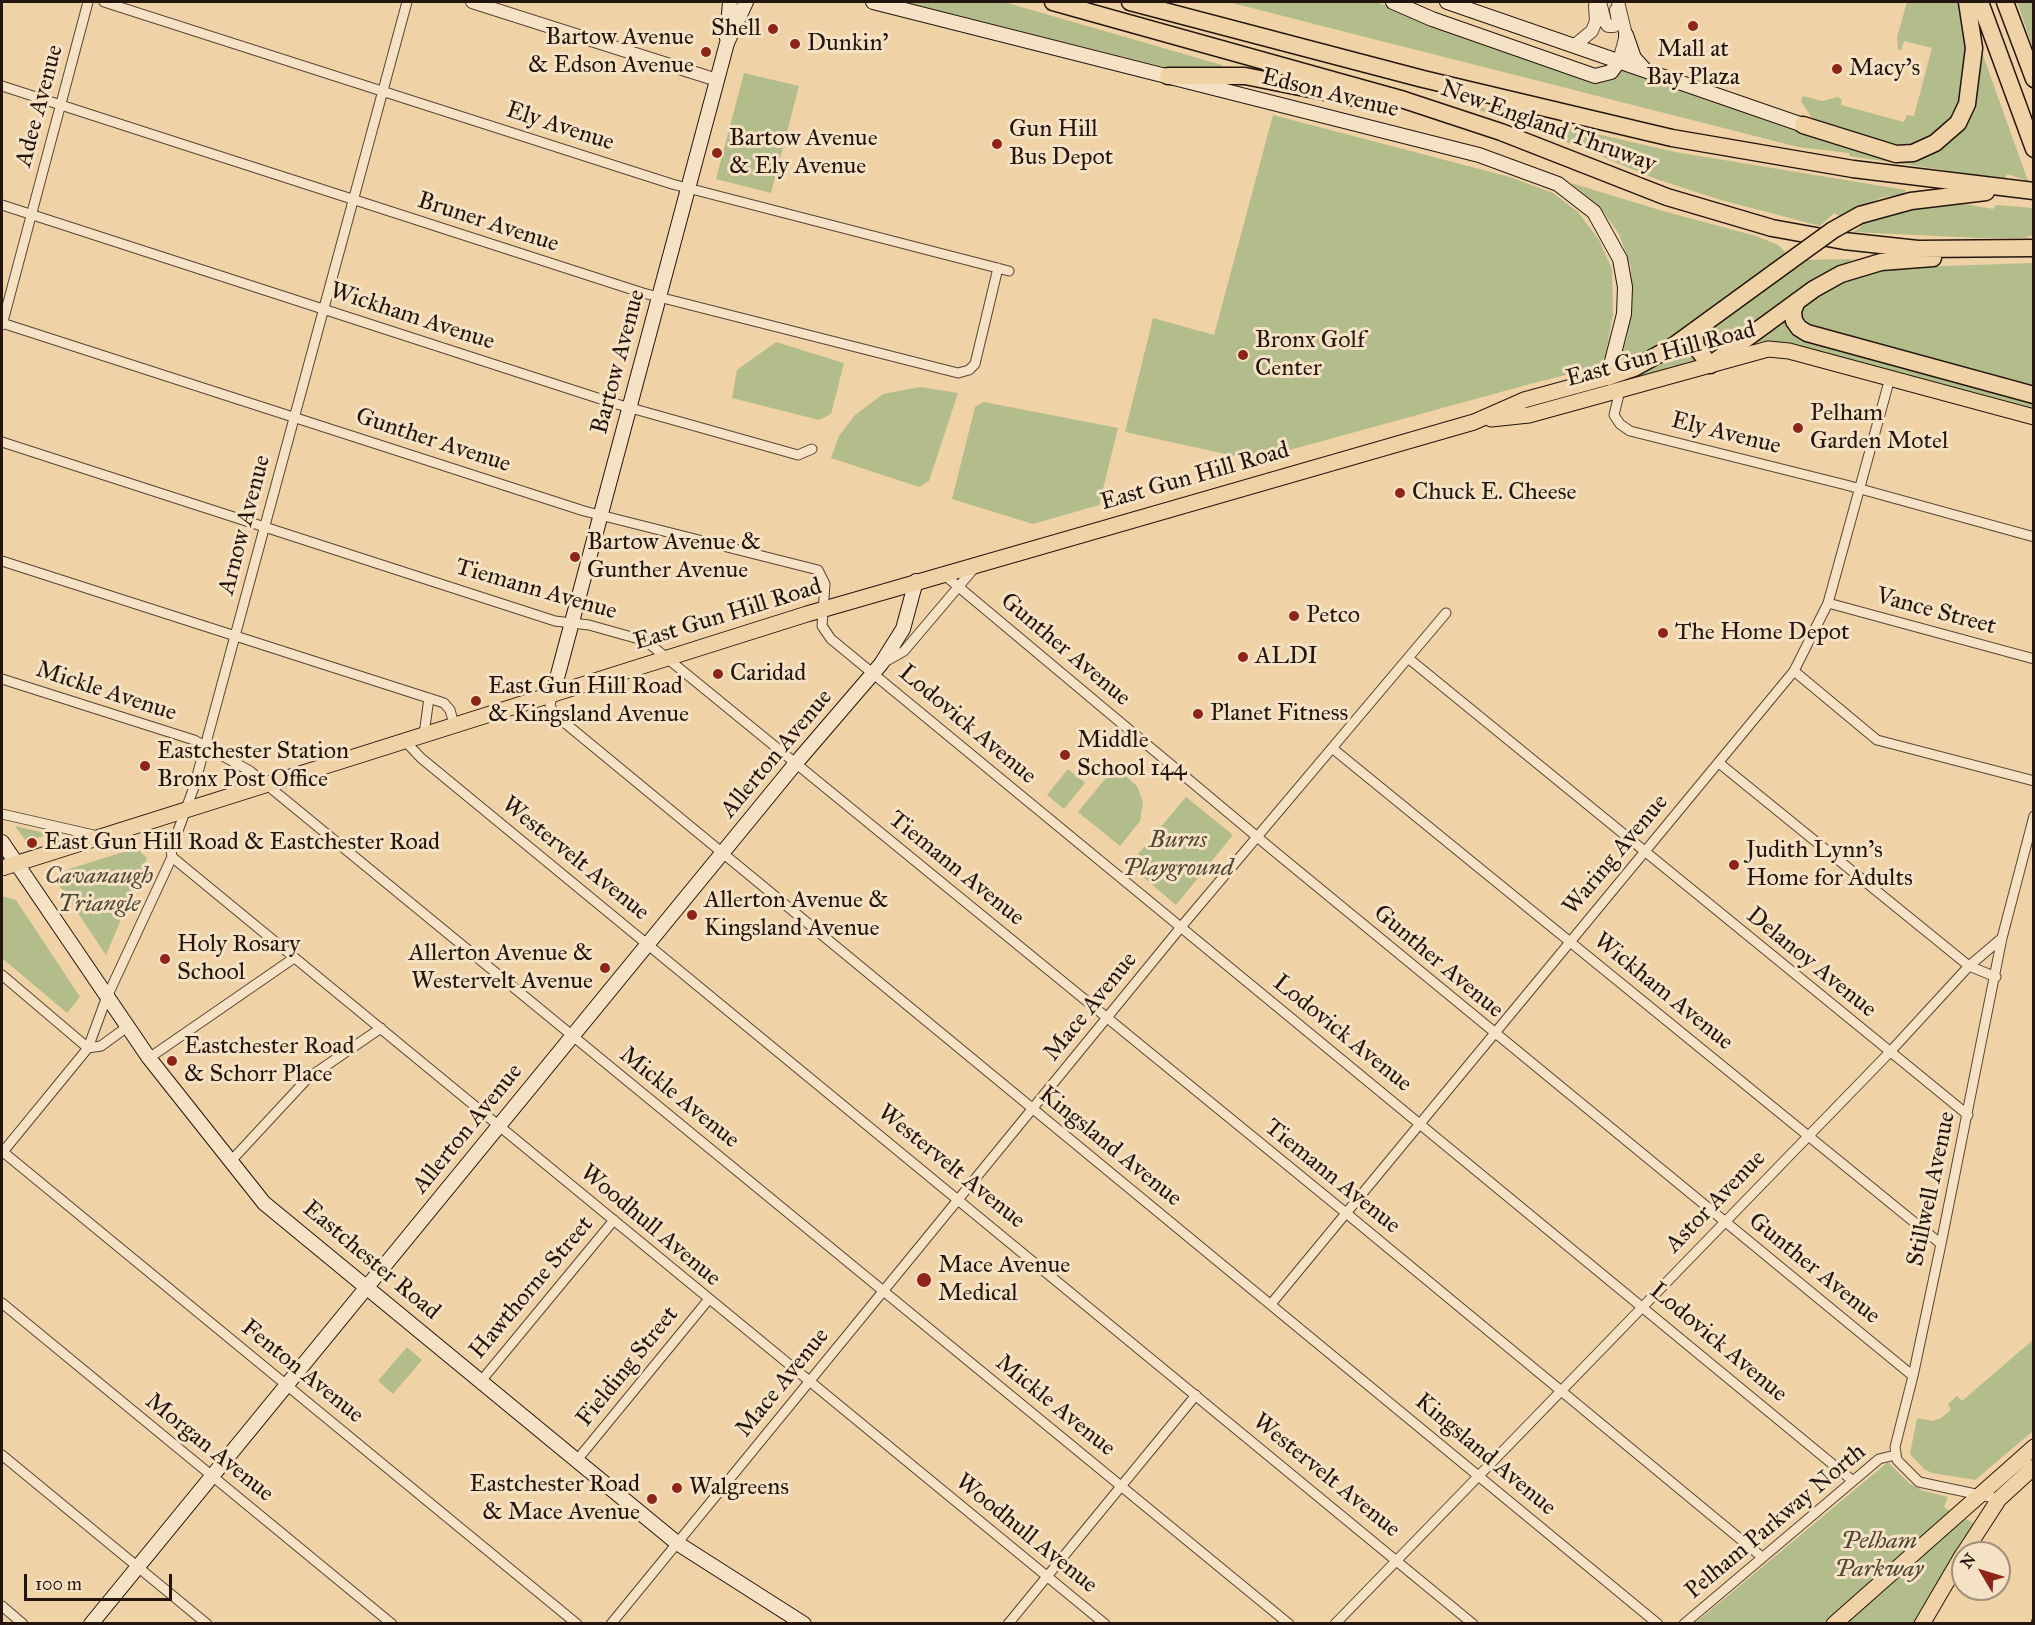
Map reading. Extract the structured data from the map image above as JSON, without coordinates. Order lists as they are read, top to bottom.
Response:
{
  "streets": {
    "highway": ["New England Thruway"],
    "main road": [
      "Edson Avenue",
      "East Gun Hill Road",
      "Bartow Avenue",
      "Allerton Avenue",
      "Eastchester Road"
    ],
    "street": [
      "Adee Avenue",
      "Ely Avenue",
      "Bruner Avenue",
      "Wickham Avenue",
      "Gunther Avenue",
      "Arnow Avenue",
      "Tiemann Avenue",
      "Vance Street",
      "Mickle Avenue",
      "Lodovick Avenue",
      "Waring Avenue",
      "Westervelt Avenue",
      "Delanoy Avenue",
      "Mace Avenue",
      "Kingsland Avenue",
      "Stillwell Avenue",
      "Astor Avenue",
      "Woodhull Avenue",
      "Hawthorne Street",
      "Fielding Street",
      "Fenton Avenue",
      "Morgan Avenue",
      "Pelham Parkway North"
    ]
  },
  "crossings": [
    ["Edson Avenue", "East Gun Hill Road"],
    ["Adee Avenue", "Bruner Avenue"],
    ["Adee Avenue", "Wickham Avenue"],
    ["Adee Avenue", "Gunther Avenue"],
    ["Ely Avenue", "Bruner Avenue"],
    ["Ely Avenue", "East Gun Hill Road"],
    ["Ely Avenue", "Bartow Avenue"],
    ["Ely Avenue", "Arnow Avenue"],
    ["Ely Avenue", "Waring Avenue"],
    ["Bruner Avenue", "Bartow Avenue"],
    ["Bruner Avenue", "Arnow Avenue"],
    ["Wickham Avenue", "Bartow Avenue"],
    ["Wickham Avenue", "Arnow Avenue"],
    ["Wickham Avenue", "Waring Avenue"],
    ["Wickham Avenue", "Mace Avenue"],
    ["Wickham Avenue", "Stillwell Avenue"],
    ["Wickham Avenue", "Astor Avenue"],
    ["East Gun Hill Road", "Bartow Avenue"],
    ["East Gun Hill Road", "Gunther Avenue"],
    ["East Gun Hill Road", "Arnow Avenue"],
    ["East Gun Hill Road", "Tiemann Avenue"],
    ["East Gun Hill Road", "Mickle Avenue"],
    ["East Gun Hill Road", "Lodovick Avenue"],
    ["East Gun Hill Road", "Allerton Avenue"],
    ["East Gun Hill Road", "Waring Avenue"],
    ["East Gun Hill Road", "Westervelt Avenue"],
    ["East Gun Hill Road", "Kingsland Avenue"],
    ["East Gun Hill Road", "Eastchester Road"],
    ["Bartow Avenue", "Gunther Avenue"],
    ["Bartow Avenue", "Tiemann Avenue"],
    ["Bartow Avenue", "Kingsland Avenue"],
    ["Gunther Avenue", "Arnow Avenue"],
    ["Gunther Avenue", "Lodovick Avenue"],
    ["Gunther Avenue", "Allerton Avenue"],
    ["Gunther Avenue", "Waring Avenue"],
    ["Gunther Avenue", "Mace Avenue"],
    ["Gunther Avenue", "Stillwell Avenue"],
    ["Gunther Avenue", "Astor Avenue"],
    ["Arnow Avenue", "Tiemann Avenue"],
    ["Arnow Avenue", "Mickle Avenue"],
    ["Arnow Avenue", "Woodhull Avenue"],
    ["Arnow Avenue", "Eastchester Road"],
    ["Arnow Avenue", "Fenton Avenue"],
    ["Tiemann Avenue", "Allerton Avenue"],
    ["Tiemann Avenue", "Waring Avenue"],
    ["Tiemann Avenue", "Mace Avenue"],
    ["Tiemann Avenue", "Astor Avenue"],
    ["Tiemann Avenue", "Pelham Parkway North"],
    ["Vance Street", "Waring Avenue"],
    ["Mickle Avenue", "Allerton Avenue"],
    ["Mickle Avenue", "Mace Avenue"],
    ["Lodovick Avenue", "Allerton Avenue"],
    ["Lodovick Avenue", "Waring Avenue"],
    ["Lodovick Avenue", "Mace Avenue"],
    ["Lodovick Avenue", "Astor Avenue"],
    ["Lodovick Avenue", "Pelham Parkway North"],
    ["Allerton Avenue", "Westervelt Avenue"],
    ["Allerton Avenue", "Kingsland Avenue"],
    ["Allerton Avenue", "Woodhull Avenue"],
    ["Allerton Avenue", "Eastchester Road"],
    ["Allerton Avenue", "Fenton Avenue"],
    ["Allerton Avenue", "Morgan Avenue"],
    ["Waring Avenue", "Delanoy Avenue"],
    ["Waring Avenue", "Kingsland Avenue"],
    ["Westervelt Avenue", "Mace Avenue"],
    ["Westervelt Avenue", "Astor Avenue"],
    ["Delanoy Avenue", "Mace Avenue"],
    ["Delanoy Avenue", "Stillwell Avenue"],
    ["Delanoy Avenue", "Astor Avenue"],
    ["Mace Avenue", "Kingsland Avenue"],
    ["Mace Avenue", "Woodhull Avenue"],
    ["Mace Avenue", "Eastchester Road"],
    ["Kingsland Avenue", "Astor Avenue"],
    ["Stillwell Avenue", "Astor Avenue"],
    ["Stillwell Avenue", "Pelham Parkway North"],
    ["Woodhull Avenue", "Hawthorne Street"],
    ["Woodhull Avenue", "Fielding Street"],
    ["Eastchester Road", "Hawthorne Street"],
    ["Eastchester Road", "Fielding Street"]
  ],
  "parks": ["Burns Playground", "Cavanaugh Triangle", "Pelham Parkway"],
  "places": [
    "Mall at Bay Plaza",
    "Shell",
    "Dunkin'",
    "Bartow Avenue & Edson Avenue",
    "Macy's",
    "Gun Hill Bus Depot",
    "Bartow Avenue & Ely Avenue",
    "Bronx Golf Center",
    "Pelham Garden Motel",
    "Chuck E. Cheese",
    "Bartow Avenue & Gunther Avenue",
    "Petco",
    "The Home Depot",
    "ALDI",
    "Caridad",
    "East Gun Hill Road & Kingsland Avenue",
    "Planet Fitness",
    "Middle School 144",
    "Eastchester Station Bronx Post Office",
    "East Gun Hill Road & Eastchester Road",
    "Judith Lynn's Home for Adults",
    "Allerton Avenue & Kingsland Avenue",
    "Holy Rosary School",
    "Allerton Avenue & Westervelt Avenue",
    "Eastchester Road & Schorr Place",
    "Mace Avenue Medical",
    "Walgreens",
    "Eastchester Road & Mace Avenue"
  ],
  "scale_bar": "100 m",
  "north": "top left"
}
